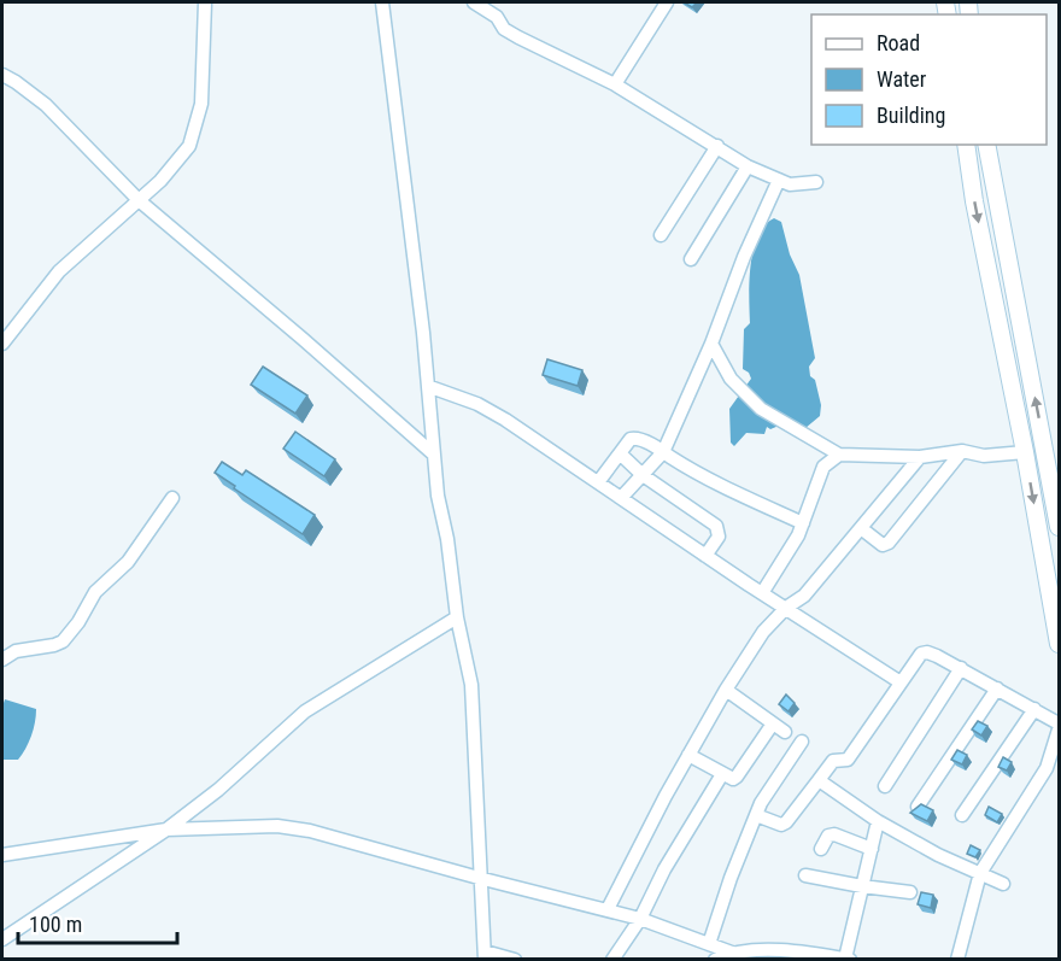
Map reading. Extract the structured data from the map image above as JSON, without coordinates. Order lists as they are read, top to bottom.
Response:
{
  "legend": ["Road", "Water", "Building"],
  "scale_bar": "100 m"
}
